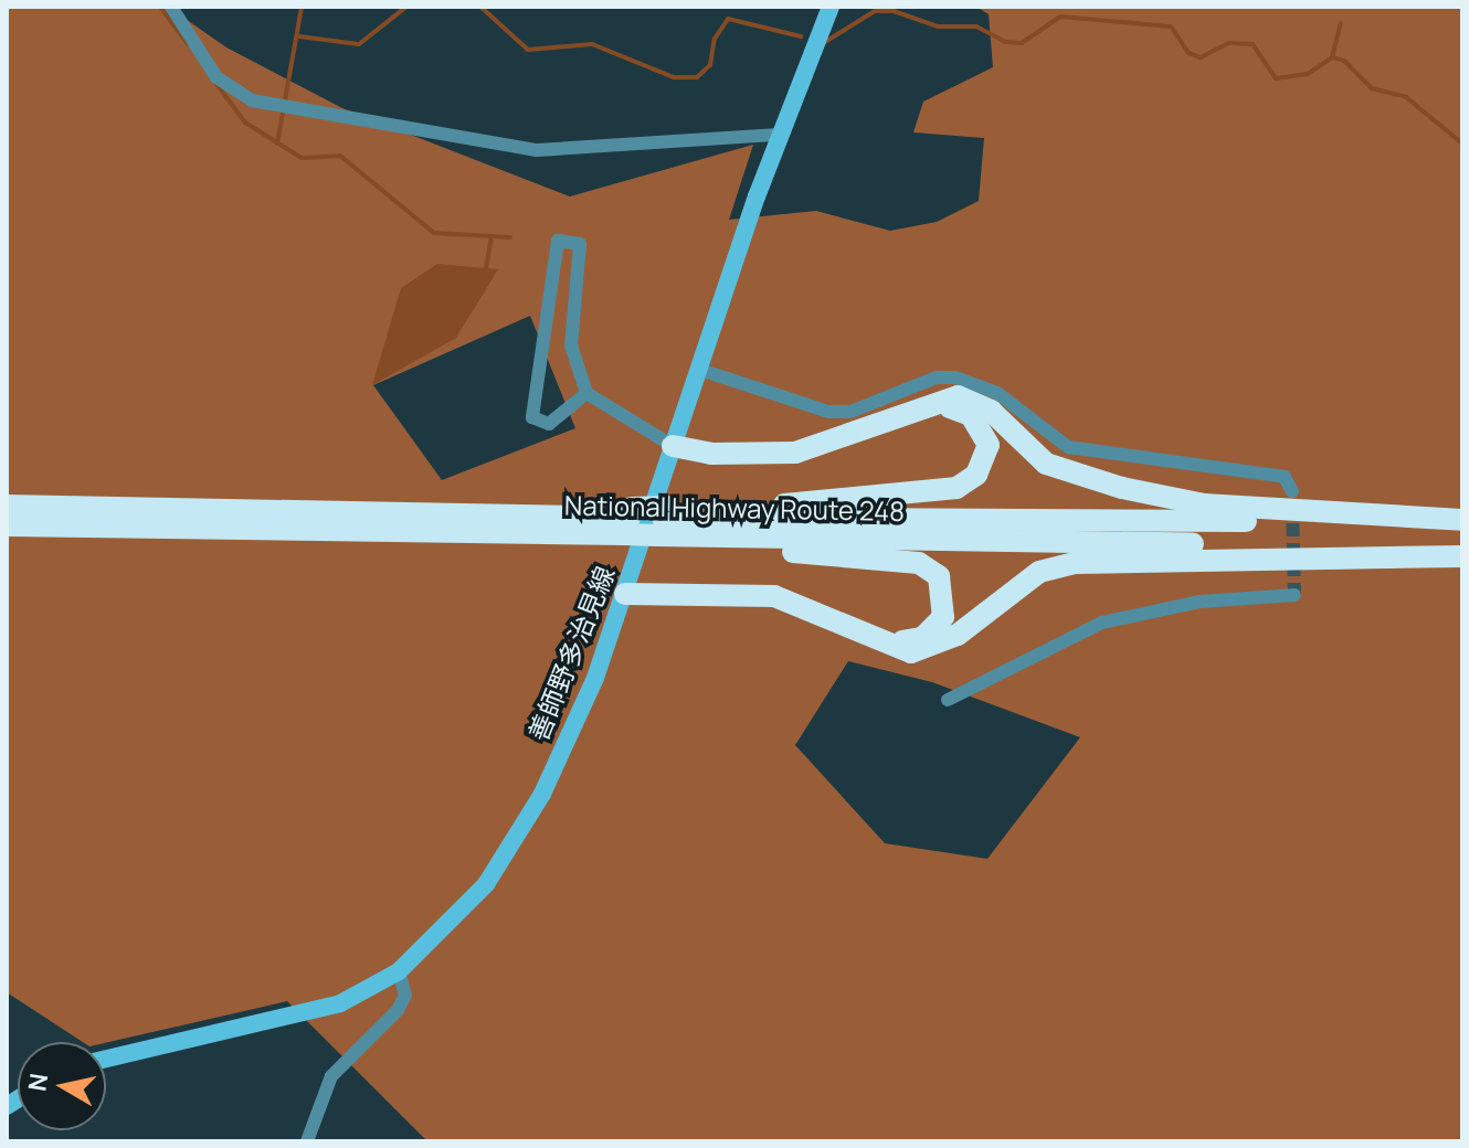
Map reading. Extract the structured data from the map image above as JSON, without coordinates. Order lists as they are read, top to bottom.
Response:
{
  "streets": {
    "highway": ["National Highway Route 248"],
    "main road": ["善師野多治見線"]
  },
  "north": "left"
}
